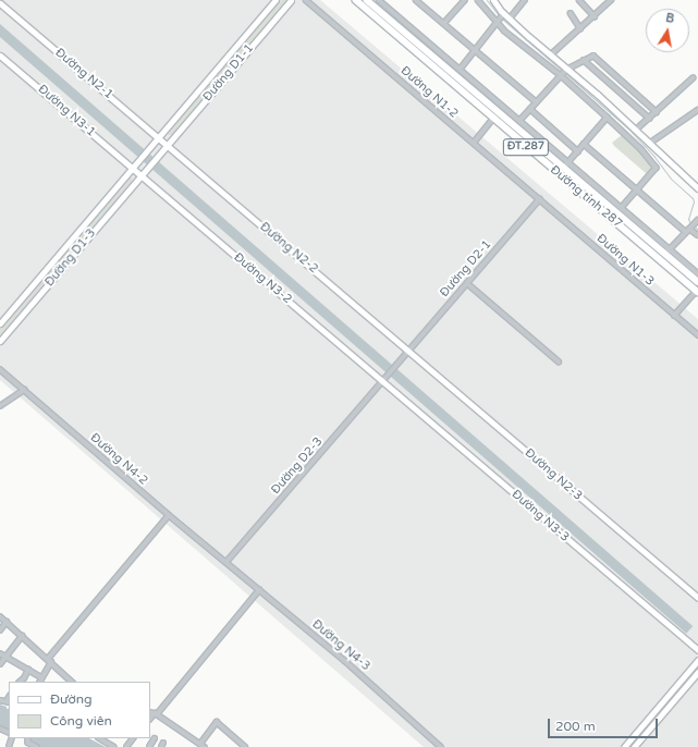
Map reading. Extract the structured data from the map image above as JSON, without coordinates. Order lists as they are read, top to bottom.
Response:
{
  "streets": {
    "main road": ["ĐT.287", "Đường tỉnh 287"],
    "street": [
      "Đường D1-1",
      "Đường N2-1",
      "Đường N1-2",
      "Đường N3-1",
      "Đường N2-2",
      "Đường D1-3",
      "Đường N1-3",
      "Đường D2-1",
      "Đường N3-2",
      "Đường N4-2",
      "Đường D2-3",
      "Đường N2-3",
      "Đường N3-3",
      "Đường N4-3"
    ]
  },
  "crossings": [
    ["Đường D1-1", "Đường N2-1"],
    ["Đường D1-1", "Đường N3-1"],
    ["Đường D1-1", "Đường N2-2"],
    ["Đường D1-1", "Đường D1-3"],
    ["Đường D1-1", "Đường N3-2"],
    ["Đường N2-1", "Đường N2-2"],
    ["Đường N1-2", "Đường N1-3"],
    ["Đường N1-2", "Đường D2-1"],
    ["Đường N3-1", "Đường D1-3"],
    ["Đường N3-1", "Đường N3-2"],
    ["Đường N2-2", "Đường D2-1"],
    ["Đường N2-2", "Đường N2-3"],
    ["Đường D1-3", "Đường N3-2"],
    ["Đường N1-3", "Đường D2-1"],
    ["Đường D2-1", "Đường N3-2"],
    ["Đường D2-1", "Đường D2-3"],
    ["Đường D2-1", "Đường N2-3"],
    ["Đường D2-1", "Đường N3-3"],
    ["Đường N3-2", "Đường D2-3"],
    ["Đường N3-2", "Đường N3-3"],
    ["Đường N4-2", "Đường D2-3"],
    ["Đường N4-2", "Đường N4-3"],
    ["Đường D2-3", "Đường N3-3"],
    ["Đường D2-3", "Đường N4-3"]
  ],
  "legend": ["Đường", "Công viên"],
  "scale_bar": "200 m",
  "north": "top"
}
